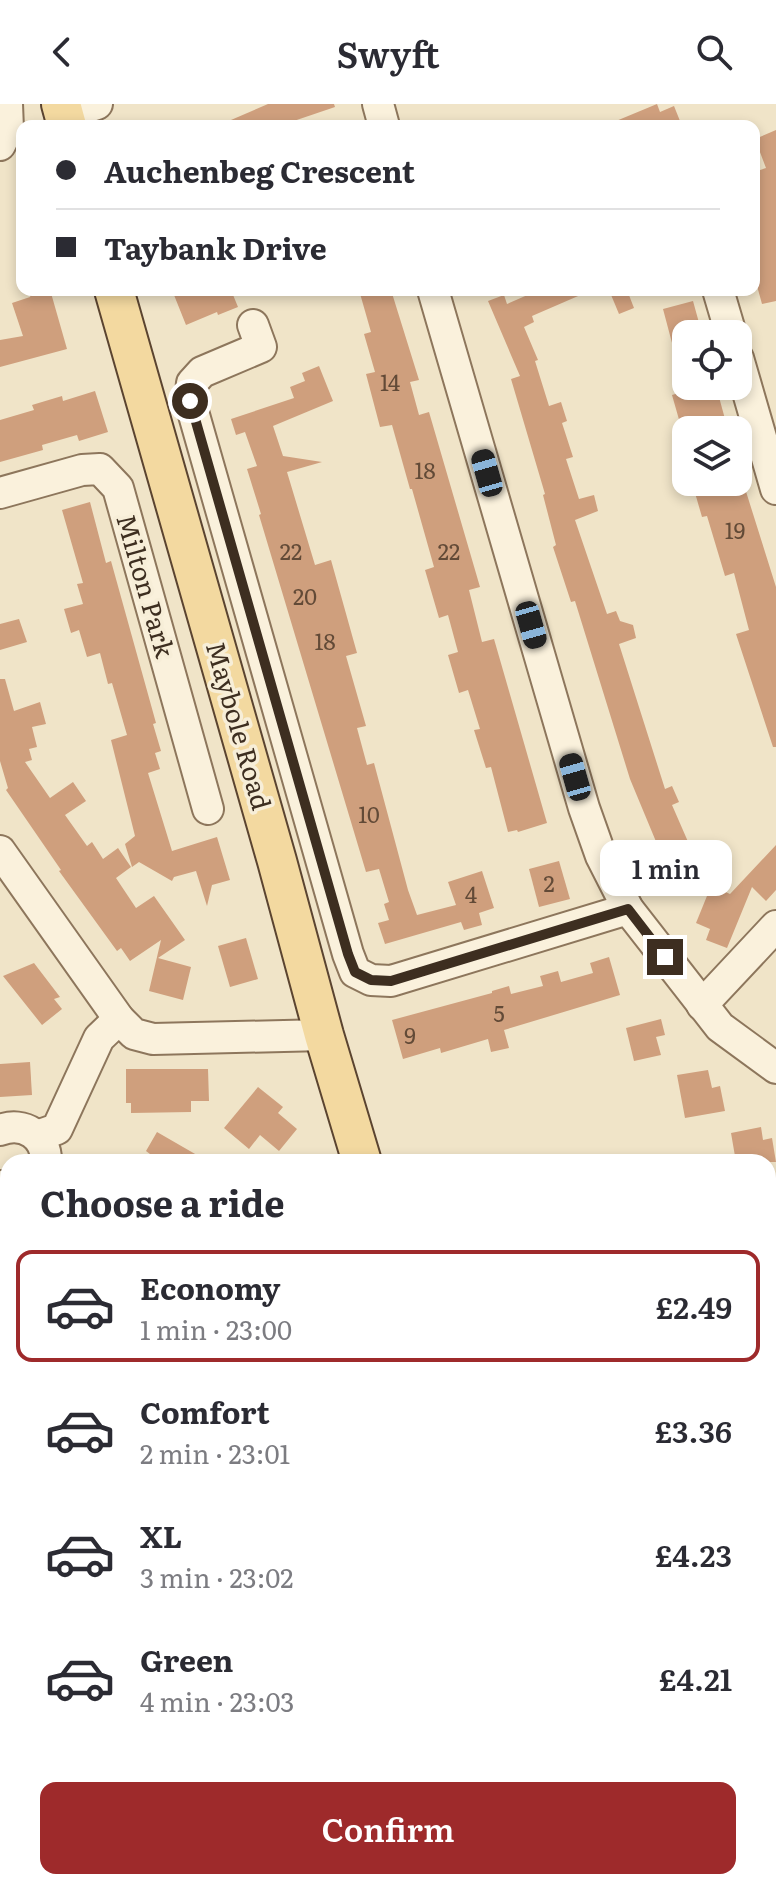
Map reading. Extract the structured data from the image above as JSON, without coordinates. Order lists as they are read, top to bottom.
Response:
{
  "streets": {
    "main road": ["Maybole Road"],
    "street": ["Milton Park"]
  },
  "house_numbers": [
    "14",
    "18",
    "19",
    "22",
    "22",
    "20",
    "18",
    "10",
    "2",
    "4",
    "5",
    "9"
  ],
  "page": {
    "header": "Swyft",
    "banner": ["Auchenbeg Crescent", "Taybank Drive"],
    "bubble": "1 min",
    "heading": "Choose a ride",
    "list": [
      {
        "name": "Economy",
        "note": "1 min · 23:00",
        "value": "£2.49"
      },
      {
        "name": "Comfort",
        "note": "2 min · 23:01",
        "value": "£3.36"
      },
      {
        "name": "XL",
        "note": "3 min · 23:02",
        "value": "£4.23"
      },
      {
        "name": "Green",
        "note": "4 min · 23:03",
        "value": "£4.21"
      }
    ],
    "buttons": "Confirm"
  }
}
